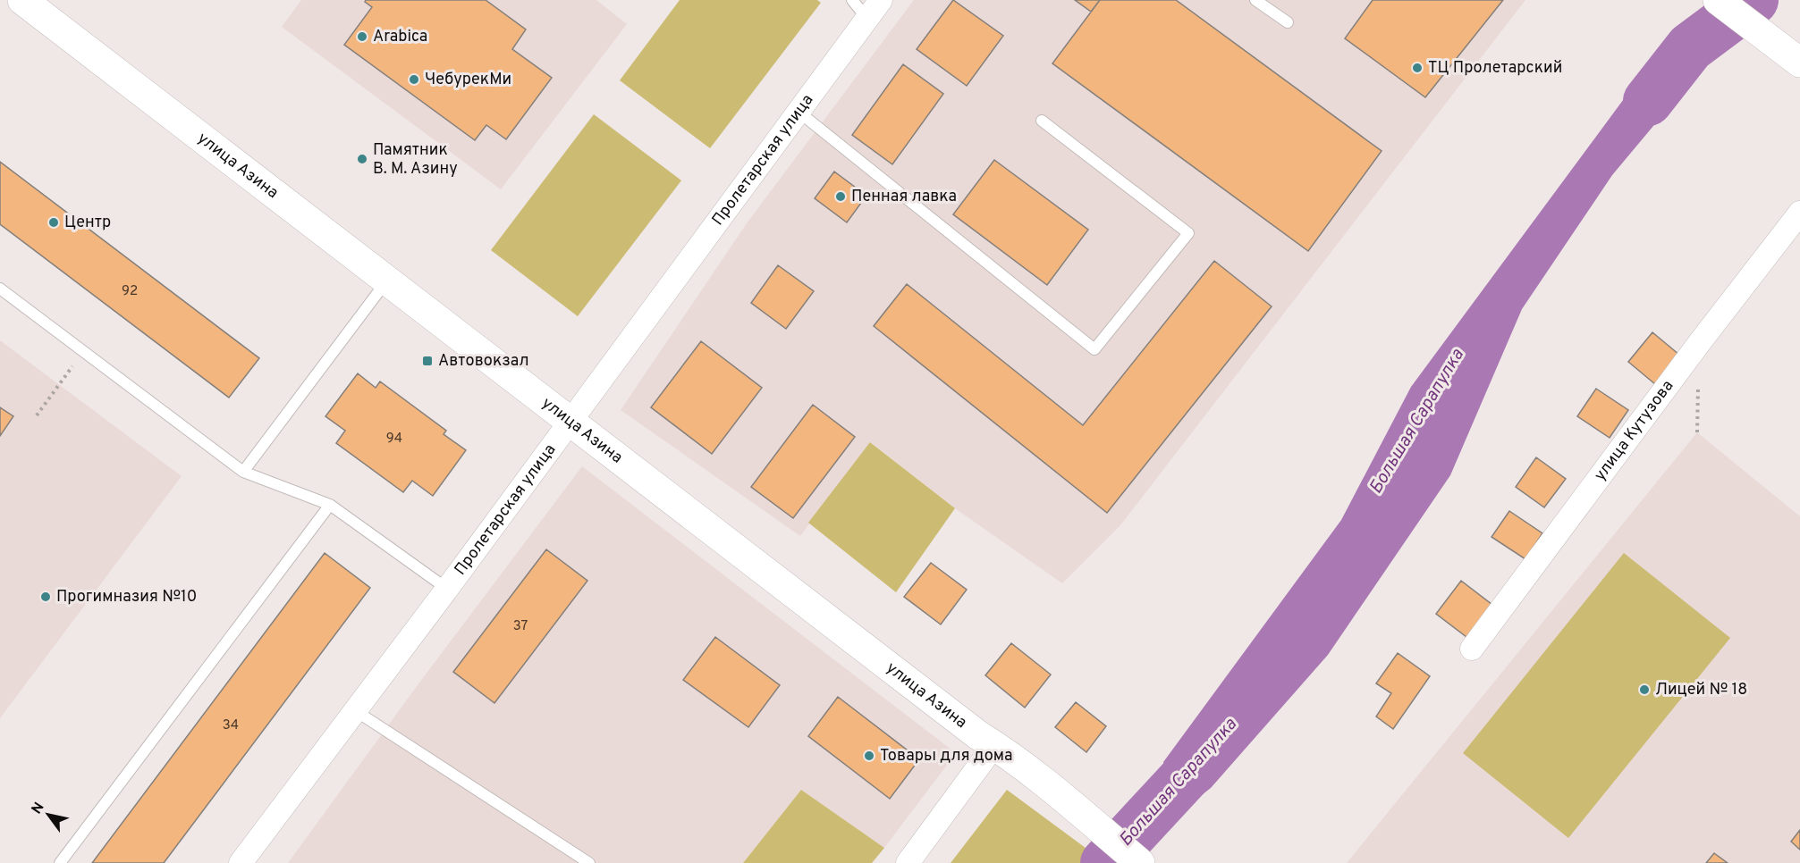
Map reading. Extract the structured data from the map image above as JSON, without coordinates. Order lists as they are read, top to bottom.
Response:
{
  "streets": {
    "main road": ["улица Азина"],
    "street": ["Пролетарская улица", "улица Кутузова"]
  },
  "crossings": [
    ["Пролетарская улица", "улица Азина"]
  ],
  "water": ["Большая Сарапулка"],
  "places": {
    "other": [
      "Arabica",
      "ТЦ Пролетарский",
      "ЧебурекМи",
      "Памятник В. М. Азину",
      "Пенная лавка",
      "Центр",
      "Прогимназия №10",
      "Лицей № 18",
      "Товары для дома"
    ],
    "transit": ["Автовокзал"]
  },
  "house_numbers": [
    "92",
    "94",
    "37",
    "34"
  ],
  "north": "top left"
}
